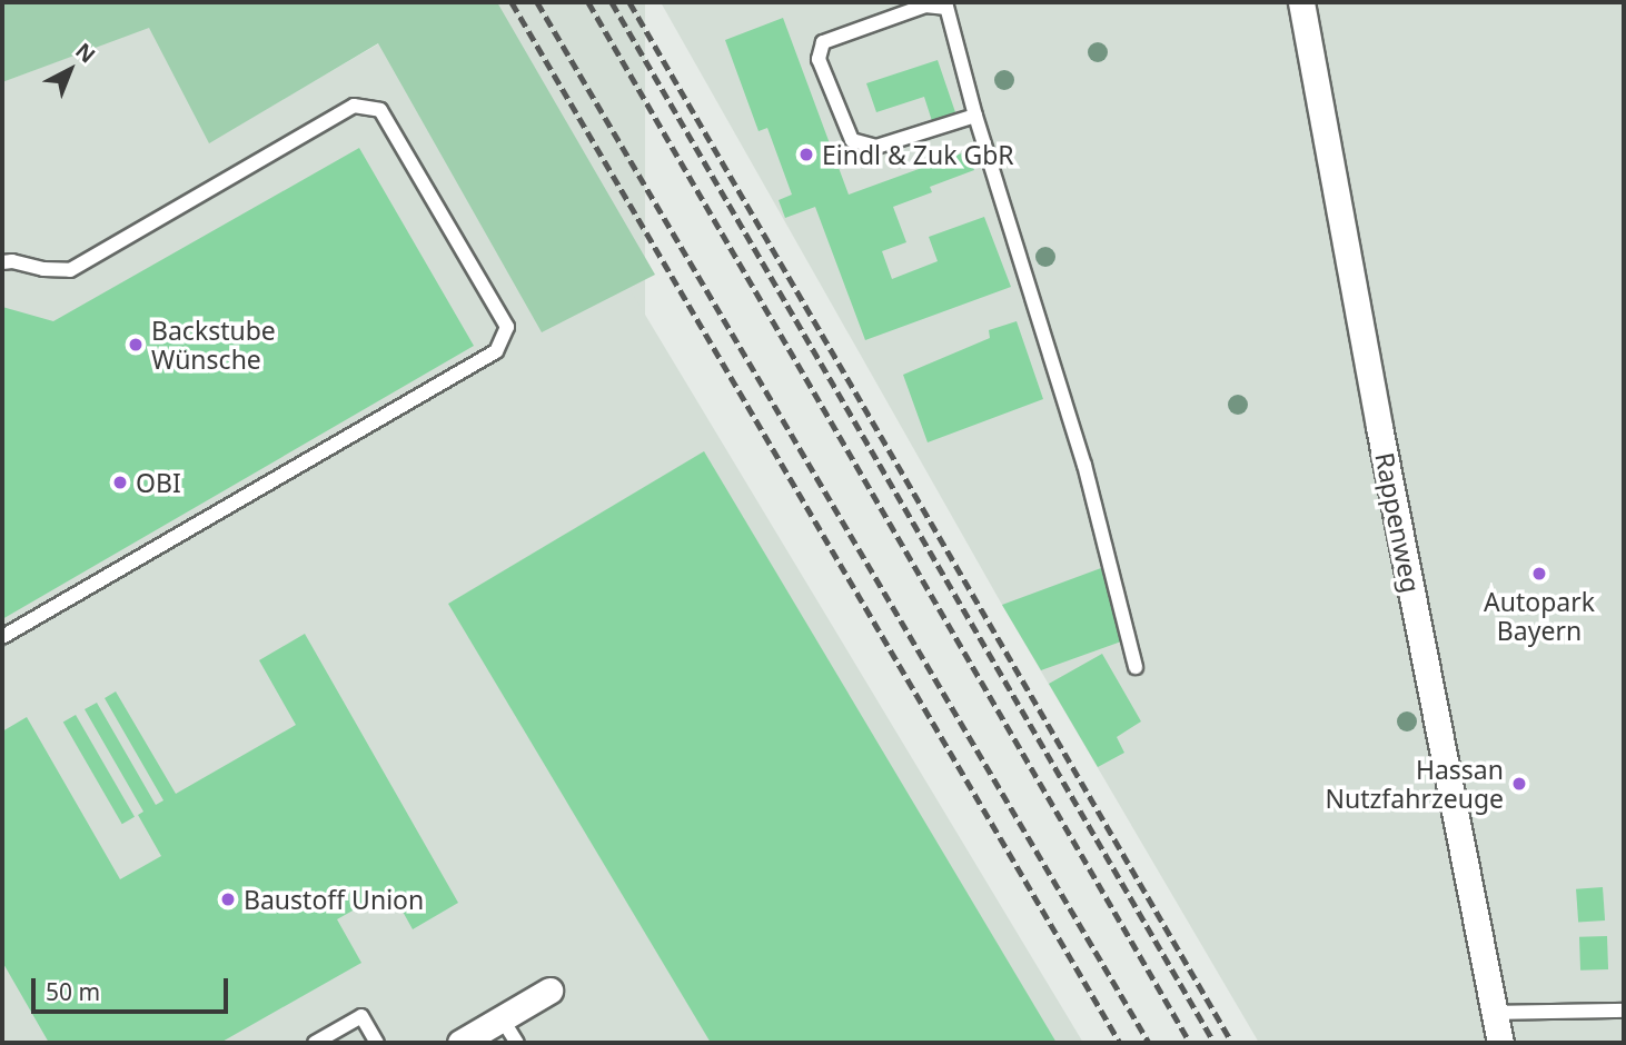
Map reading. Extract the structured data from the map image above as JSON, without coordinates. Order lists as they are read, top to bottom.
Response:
{
  "streets": {
    "street": ["Rappenweg"]
  },
  "places": [
    "Eindl & Zuk GbR",
    "Backstube Wünsche",
    "OBI",
    "Autopark Bayern",
    "Hassan Nutzfahrzeuge",
    "Baustoff Union"
  ],
  "scale_bar": "50 m",
  "north": "top right"
}
